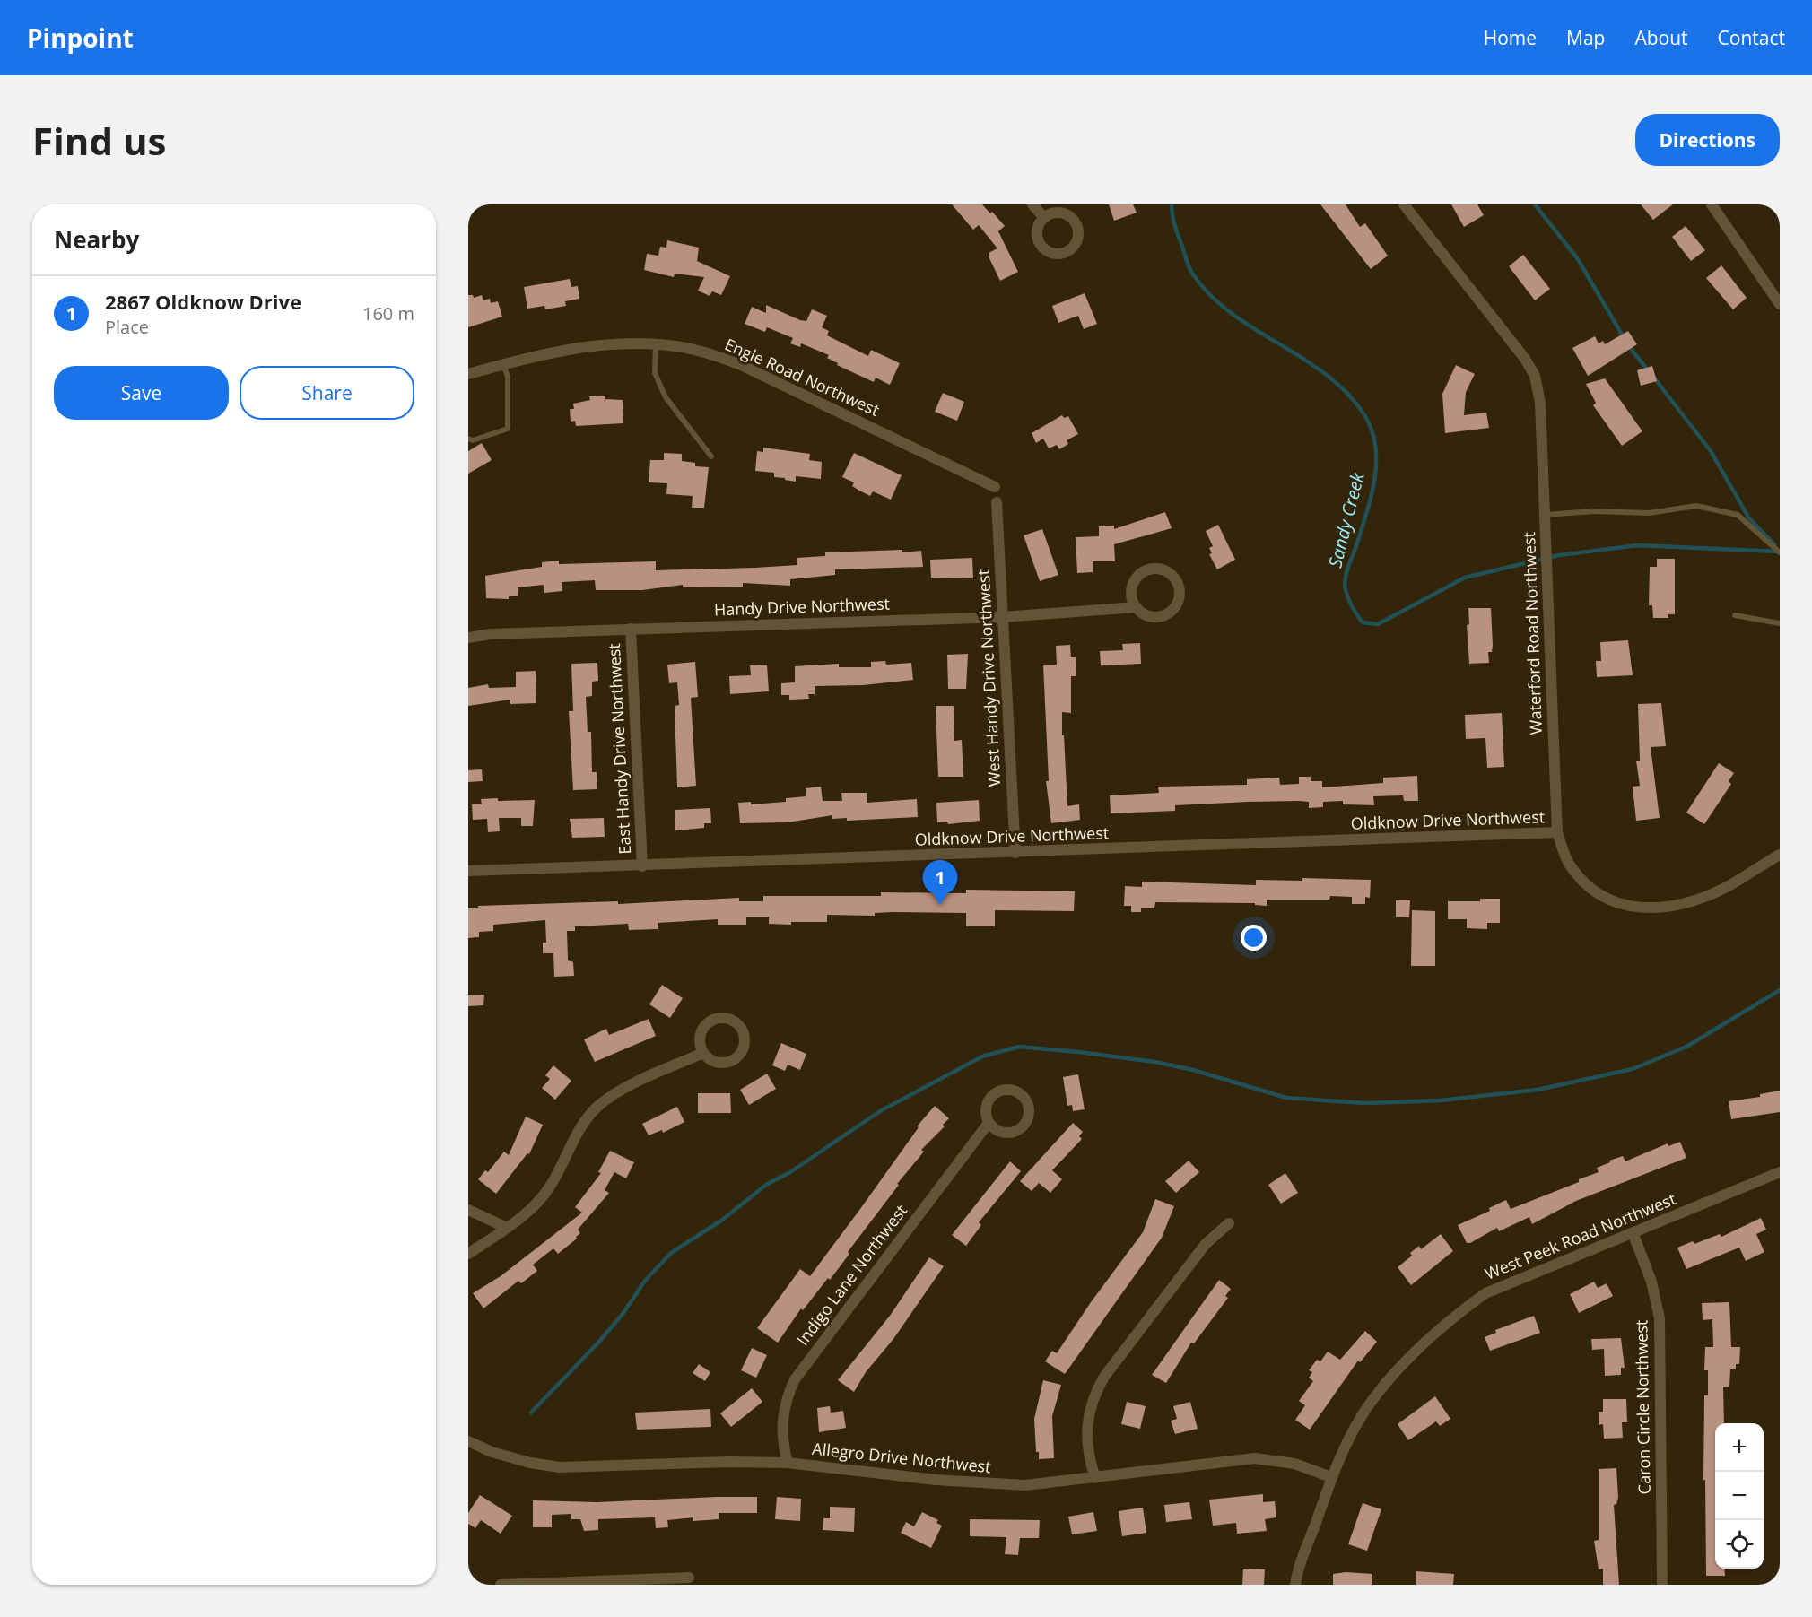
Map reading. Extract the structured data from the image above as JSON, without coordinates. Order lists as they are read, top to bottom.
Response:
{
  "streets": {
    "street": [
      "Engle Road Northwest",
      "Handy Drive Northwest",
      "Waterford Road Northwest",
      "West Handy Drive Northwest",
      "East Handy Drive Northwest",
      "Oldknow Drive Northwest",
      "West Peek Road Northwest",
      "Indigo Lane Northwest",
      "Caron Circle Northwest",
      "Allegro Drive Northwest"
    ]
  },
  "crossings": [
    ["Handy Drive Northwest", "West Handy Drive Northwest"],
    ["Handy Drive Northwest", "East Handy Drive Northwest"],
    ["Waterford Road Northwest", "Oldknow Drive Northwest"],
    ["West Handy Drive Northwest", "Oldknow Drive Northwest"],
    ["East Handy Drive Northwest", "Oldknow Drive Northwest"],
    ["West Peek Road Northwest", "Caron Circle Northwest"],
    ["West Peek Road Northwest", "Allegro Drive Northwest"],
    ["Indigo Lane Northwest", "Allegro Drive Northwest"]
  ],
  "water": ["Sandy Creek"],
  "page": {
    "header": "Pinpoint",
    "nav": [
      "Home",
      "Map",
      "About",
      "Contact"
    ],
    "buttons": [
      "Directions",
      ["Save", "Share"]
    ],
    "title": "Find us",
    "heading": "Nearby",
    "list": [
      {
        "mark": "1",
        "name": "2867 Oldknow Drive",
        "note": "Place",
        "value": "160 m"
      }
    ],
    "pins": "1",
    "map_buttons": ["+", "−"]
  }
}
